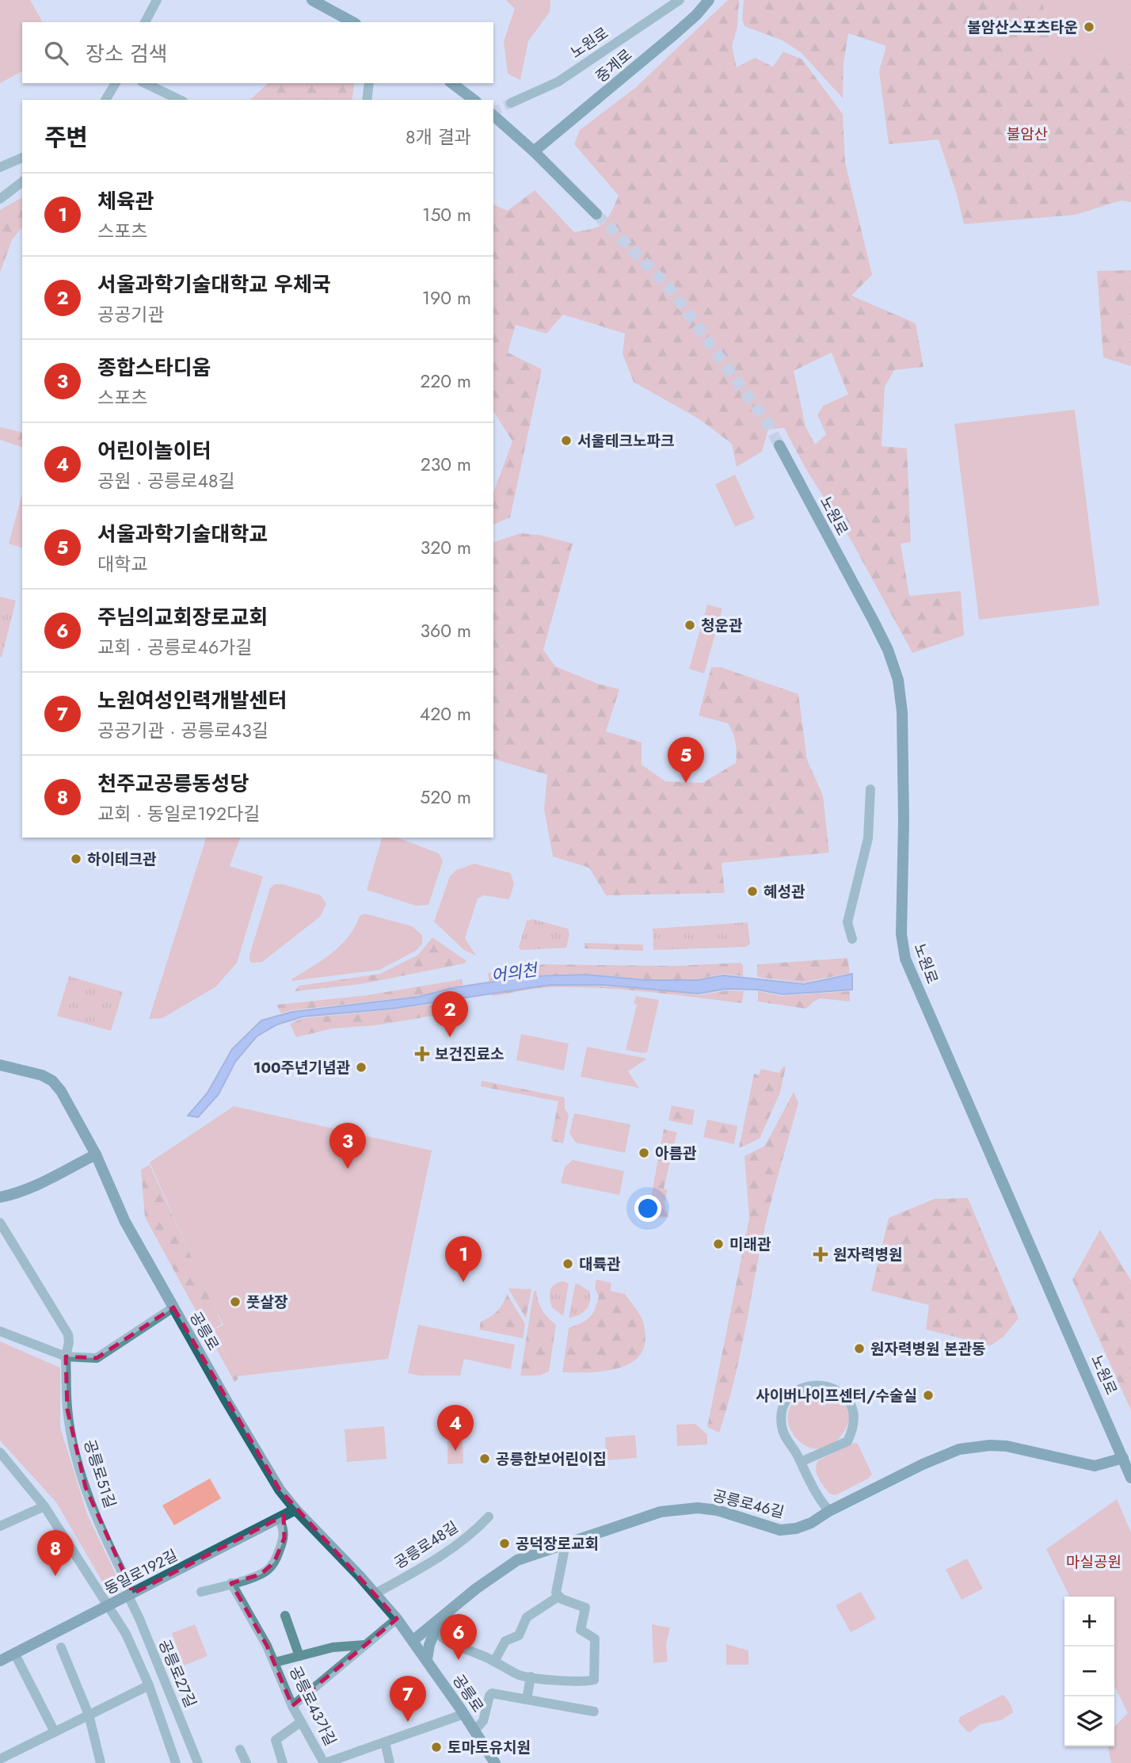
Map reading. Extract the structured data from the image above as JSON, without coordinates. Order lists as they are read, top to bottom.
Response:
{
  "streets": {
    "street": [
      "노원로",
      "중계로",
      "공릉로",
      "공릉로51길",
      "공릉로46길",
      "공릉로48길",
      "동일로192길",
      "공릉로27길",
      "공릉로43가길"
    ]
  },
  "crossings": [
    ["노원로", "공릉로46길"],
    ["공릉로", "공릉로46길"],
    ["공릉로", "공릉로48길"],
    ["공릉로", "동일로192길"],
    ["공릉로51길", "동일로192길"],
    ["공릉로51길", "공릉로27길"],
    ["동일로192길", "공릉로27길"]
  ],
  "water": ["어의천"],
  "parks": ["불암산", "마실공원"],
  "places": {
    "other": [
      "불암산스포츠타운",
      "서울테크노파크",
      "청운관",
      "하이테크관",
      "혜성관",
      "100주년기념관",
      "아름관",
      "미래관",
      "대륙관",
      "풋살장",
      "원자력병원 본관동",
      "사이버나이프센터/수술실",
      "공릉한보어린이집",
      "공덕장로교회",
      "토마토유치원"
    ],
    "health": ["보건진료소", "원자력병원"]
  },
  "page": {
    "search": "장소 검색",
    "heading": ["주변", "8개 결과"],
    "list": [
      {
        "mark": "1",
        "name": "체육관",
        "note": "스포츠",
        "value": "150 m"
      },
      {
        "mark": "2",
        "name": "서울과학기술대학교 우체국",
        "note": "공공기관",
        "value": "190 m"
      },
      {
        "mark": "3",
        "name": "종합스타디움",
        "note": "스포츠",
        "value": "220 m"
      },
      {
        "mark": "4",
        "name": "어린이놀이터",
        "note": "공원 · 공릉로48길",
        "value": "230 m"
      },
      {
        "mark": "5",
        "name": "서울과학기술대학교",
        "note": "대학교",
        "value": "320 m"
      },
      {
        "mark": "6",
        "name": "주님의교회장로교회",
        "note": "교회 · 공릉로46가길",
        "value": "360 m"
      },
      {
        "mark": "7",
        "name": "노원여성인력개발센터",
        "note": "공공기관 · 공릉로43길",
        "value": "420 m"
      },
      {
        "mark": "8",
        "name": "천주교공릉동성당",
        "note": "교회 · 동일로192다길",
        "value": "520 m"
      }
    ],
    "pins": [
      "5",
      "2",
      "3",
      "1",
      "4",
      "8",
      "6",
      "7"
    ],
    "map_buttons": ["+", "−"]
  }
}
